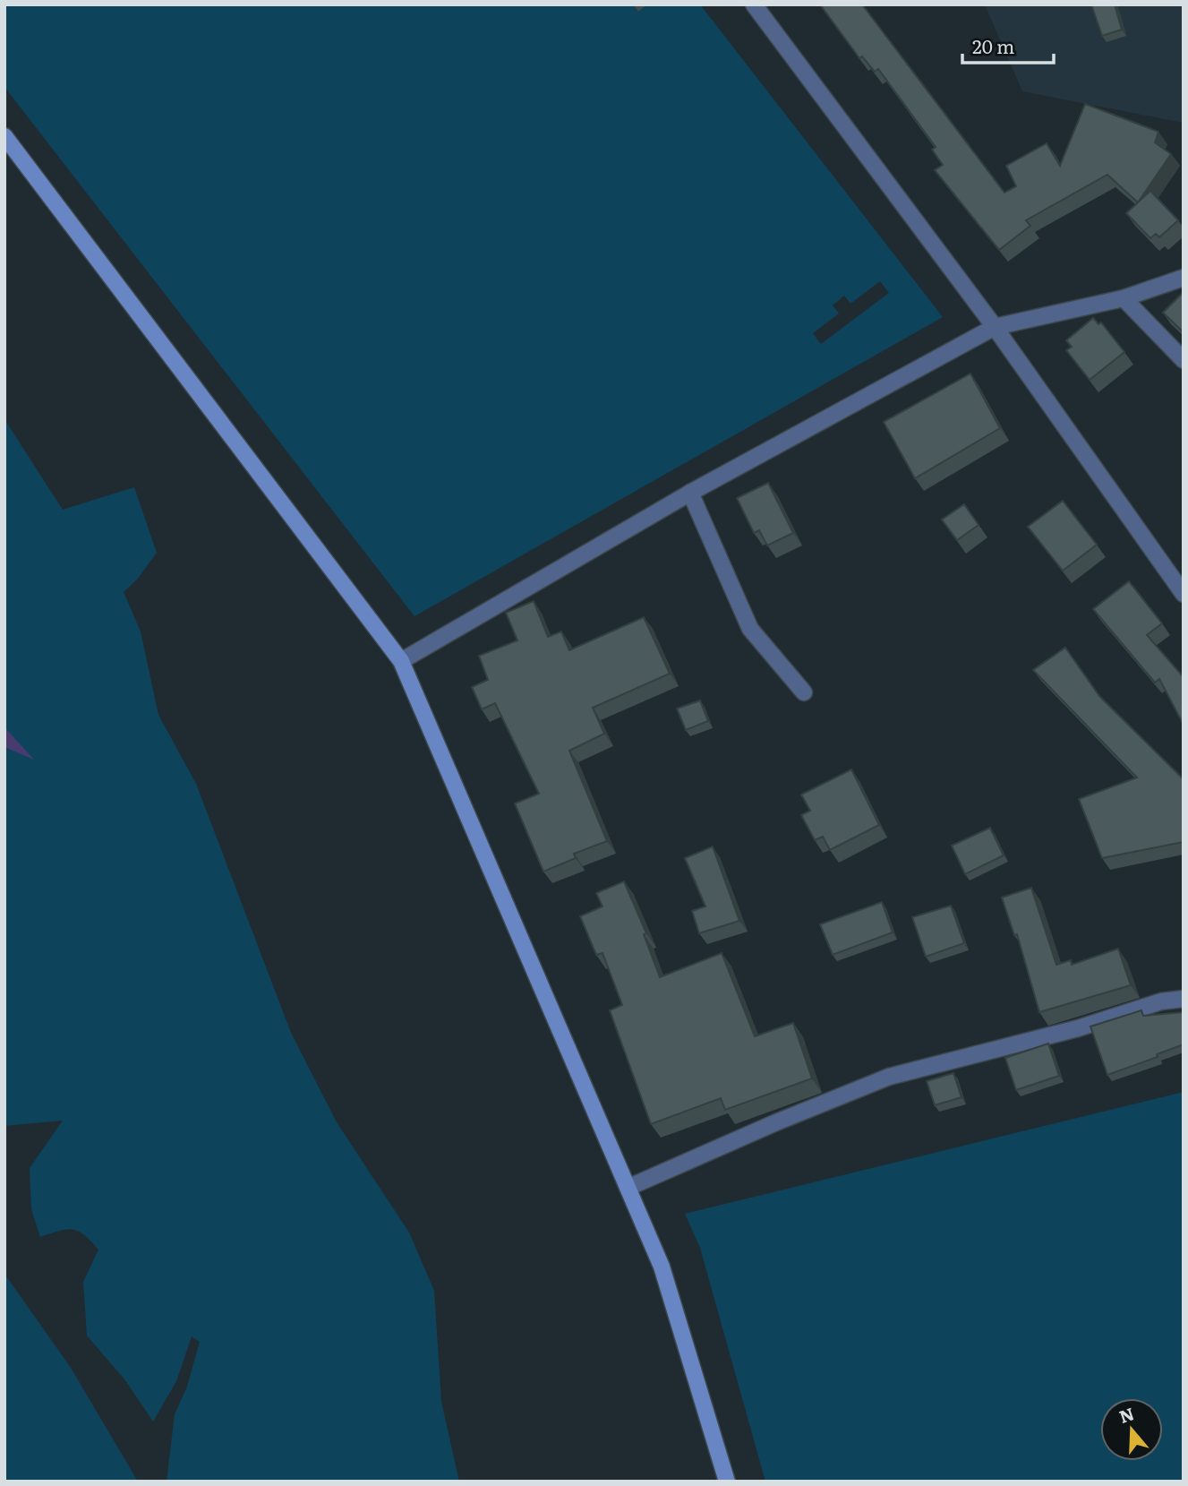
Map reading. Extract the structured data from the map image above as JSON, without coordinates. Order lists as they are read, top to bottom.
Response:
{
  "scale_bar": "20 m",
  "north": "top"
}
